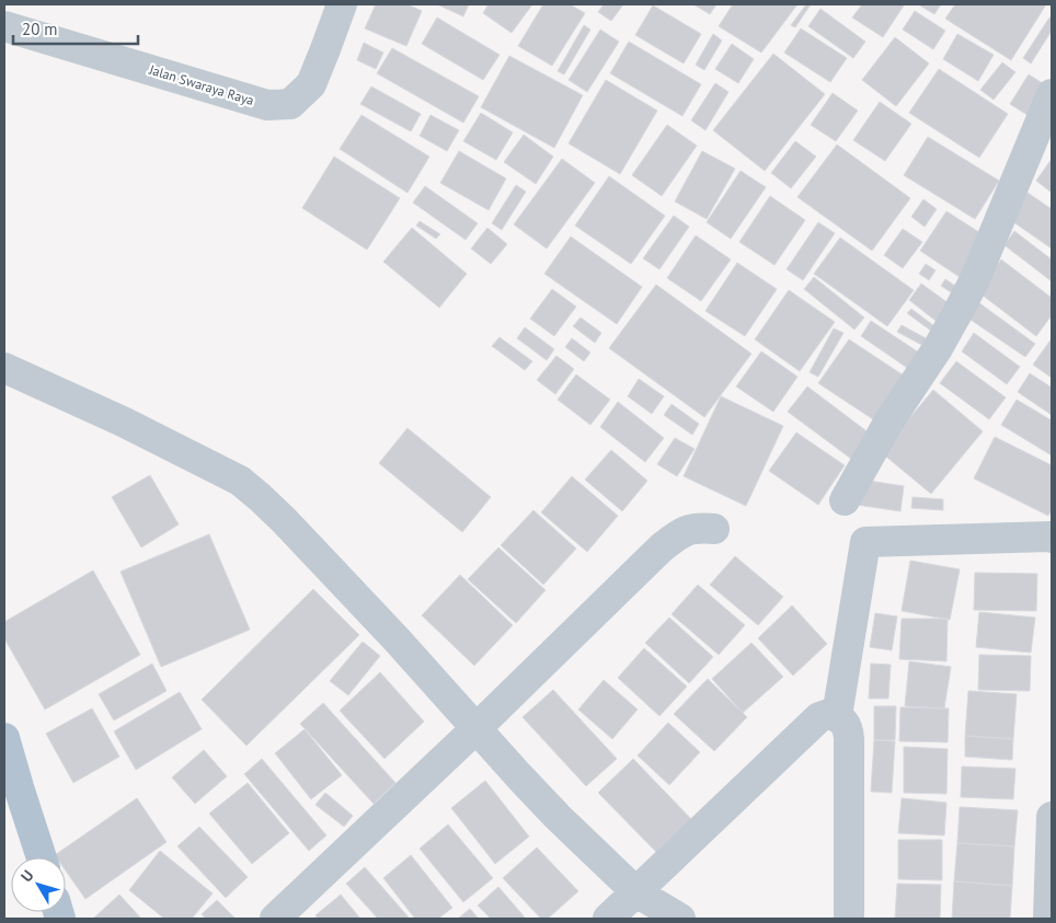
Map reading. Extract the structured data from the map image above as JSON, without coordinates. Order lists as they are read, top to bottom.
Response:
{
  "streets": {
    "street": ["Jalan Swaraya Raya"]
  },
  "scale_bar": "20 m",
  "north": "top left"
}
